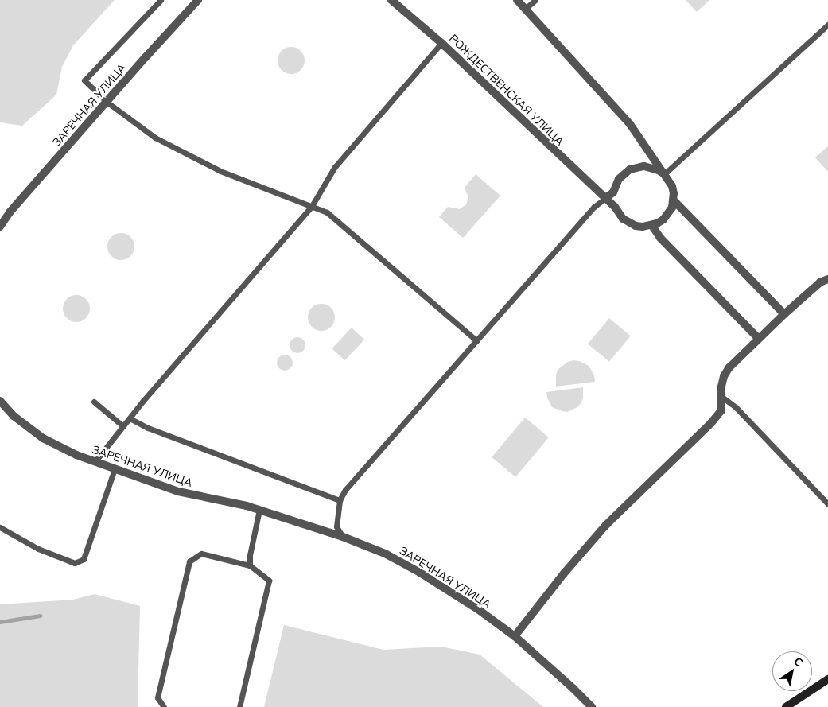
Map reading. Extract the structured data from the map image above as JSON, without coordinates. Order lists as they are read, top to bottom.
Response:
{
  "streets": {
    "street": ["РОЖДЕСТВЕНСКАЯ УЛИЦА", "ЗАРЕЧНАЯ УЛИЦА"]
  },
  "north": "top right"
}
